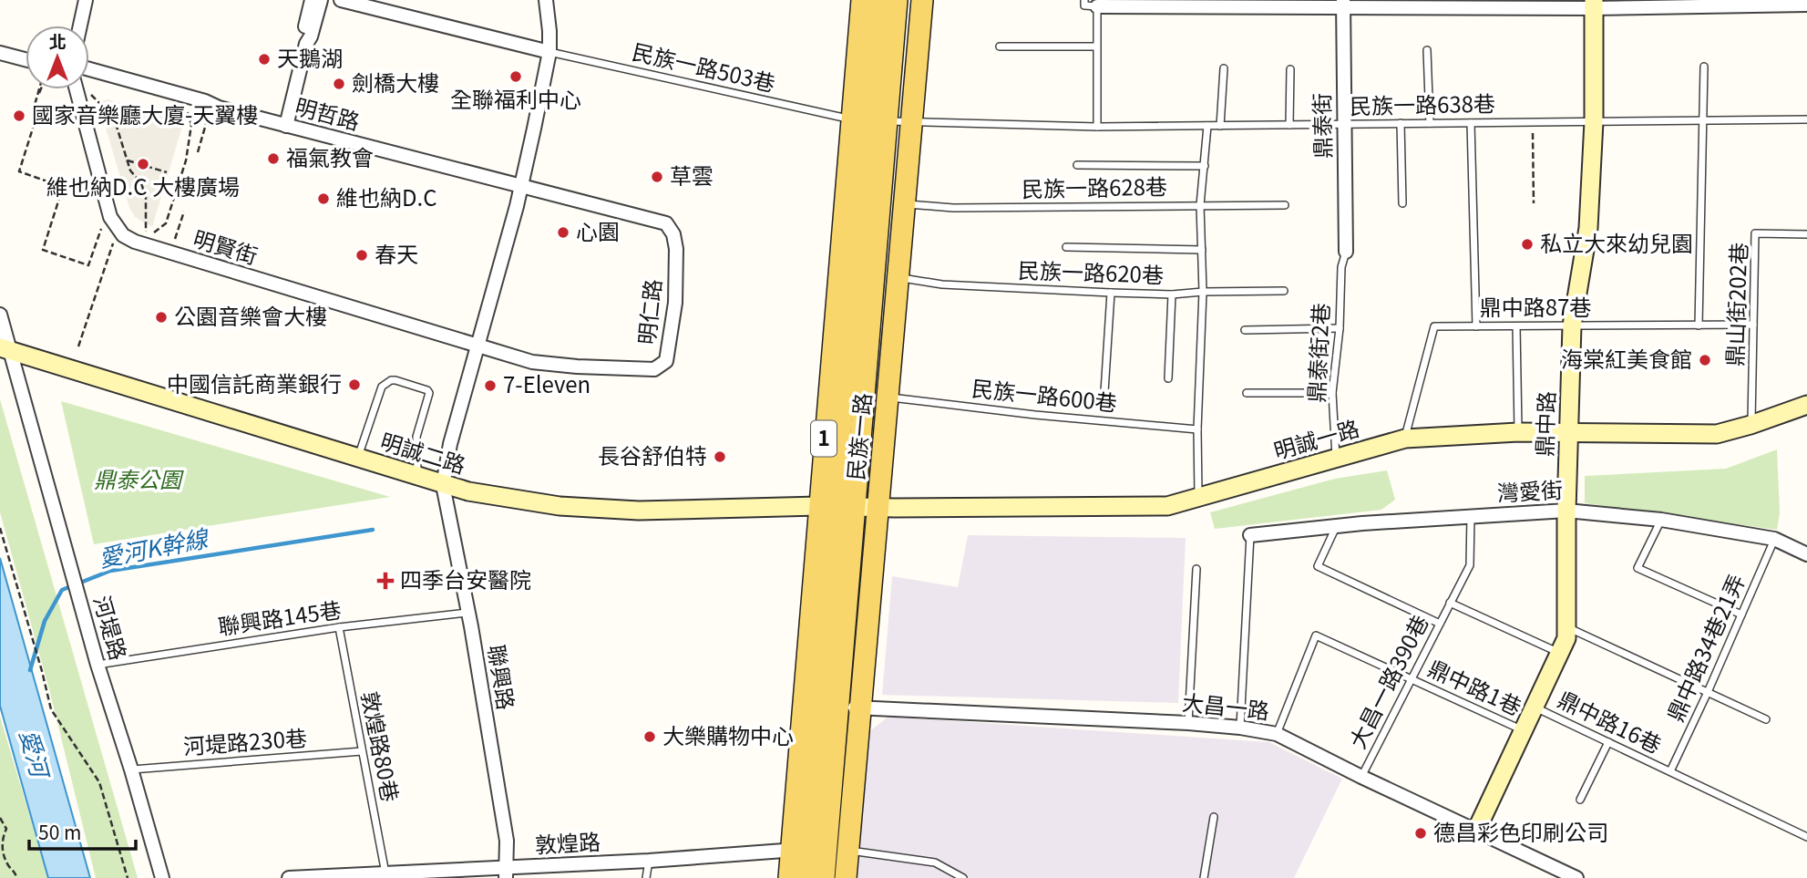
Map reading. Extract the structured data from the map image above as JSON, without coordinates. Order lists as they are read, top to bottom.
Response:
{
  "streets": {
    "main road": ["民族一路", "1"],
    "street": [
      "明哲路",
      "鼎泰街",
      "明賢街",
      "明仁路",
      "鼎中路",
      "明誠一路",
      "明誠二路",
      "灣愛街",
      "河堤路",
      "聯興路",
      "大昌一路",
      "敦煌路"
    ],
    "lane": [
      "民族一路503巷",
      "民族一路638巷",
      "民族一路628巷",
      "民族一路620巷",
      "鼎山街202巷",
      "鼎中路87巷",
      "鼎泰街2巷",
      "民族一路600巷",
      "聯興路145巷",
      "鼎中路34巷21弄",
      "大昌一路390巷",
      "鼎中路1巷",
      "鼎中路16巷",
      "河堤路230巷",
      "敦煌路80巷"
    ]
  },
  "crossings": [
    ["民族一路503巷", "民族一路"],
    ["民族一路638巷", "鼎泰街"],
    ["民族一路638巷", "鼎中路"],
    ["民族一路638巷", "民族一路"],
    ["明哲路", "明仁路"],
    ["鼎泰街", "鼎泰街2巷"],
    ["民族一路628巷", "民族一路"],
    ["明賢街", "明仁路"],
    ["民族一路620巷", "民族一路"],
    ["鼎山街202巷", "鼎中路87巷"],
    ["鼎山街202巷", "明誠一路"],
    ["鼎中路87巷", "鼎中路"],
    ["鼎中路87巷", "明誠一路"],
    ["鼎泰街2巷", "明誠一路"],
    ["民族一路600巷", "民族一路"],
    ["鼎中路", "明誠一路"],
    ["鼎中路", "灣愛街"],
    ["鼎中路", "鼎中路1巷"],
    ["鼎中路", "大昌一路"],
    ["鼎中路", "鼎中路16巷"],
    ["民族一路", "明誠一路"],
    ["民族一路", "明誠二路"],
    ["民族一路", "大昌一路"],
    ["民族一路", "敦煌路"],
    ["明誠一路", "明誠二路"],
    ["明誠二路", "河堤路"],
    ["明誠二路", "聯興路"],
    ["灣愛街", "鼎中路34巷21弄"],
    ["灣愛街", "大昌一路390巷"],
    ["聯興路145巷", "河堤路"],
    ["聯興路145巷", "聯興路"],
    ["聯興路145巷", "敦煌路80巷"],
    ["河堤路", "河堤路230巷"],
    ["鼎中路34巷21弄", "鼎中路16巷"],
    ["聯興路", "敦煌路"],
    ["大昌一路390巷", "鼎中路1巷"],
    ["大昌一路390巷", "大昌一路"],
    ["鼎中路1巷", "大昌一路"],
    ["河堤路230巷", "敦煌路80巷"],
    ["敦煌路80巷", "敦煌路"]
  ],
  "water": ["愛河K幹線", "愛河"],
  "parks": ["鼎泰公園"],
  "places": {
    "other": [
      "天鵝湖",
      "全聯福利中心",
      "劍橋大樓",
      "國家音樂廳大廈-天翼樓",
      "福氣教會",
      "維也納D.C 大樓廣場",
      "草雲",
      "維也納D.C",
      "心園",
      "私立大來幼兒園",
      "春天",
      "公園音樂會大樓",
      "海棠紅美食館",
      "中國信託商業銀行",
      "7-Eleven",
      "長谷舒伯特",
      "大樂購物中心",
      "德昌彩色印刷公司"
    ],
    "health": ["四季台安醫院"]
  },
  "scale_bar": "50 m",
  "north": "top"
}
